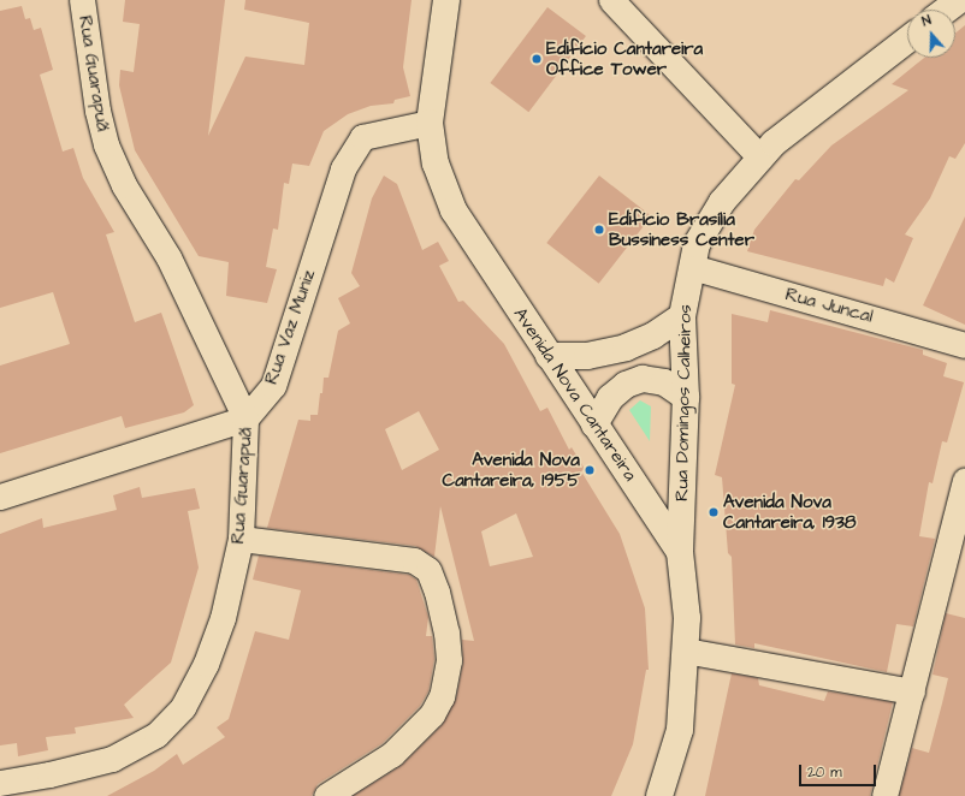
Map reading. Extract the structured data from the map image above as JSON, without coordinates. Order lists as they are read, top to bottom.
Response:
{
  "streets": {
    "main road": ["Avenida Nova Cantareira", "Rua Domingos Calheiros"],
    "street": ["Rua Guarapuã", "Rua Juncal", "Rua Vaz Muniz"]
  },
  "crossings": [
    ["Rua Guarapuã", "Rua Vaz Muniz"],
    ["Rua Juncal", "Rua Domingos Calheiros"],
    ["Rua Vaz Muniz", "Avenida Nova Cantareira"],
    ["Avenida Nova Cantareira", "Rua Domingos Calheiros"]
  ],
  "places": [
    "Edifício Cantareira Office Tower",
    "Edifício Brasília Bussiness Center",
    "Avenida Nova Cantareira, 1955",
    "Avenida Nova Cantareira, 1938"
  ],
  "scale_bar": "20 m",
  "north": "top"
}
